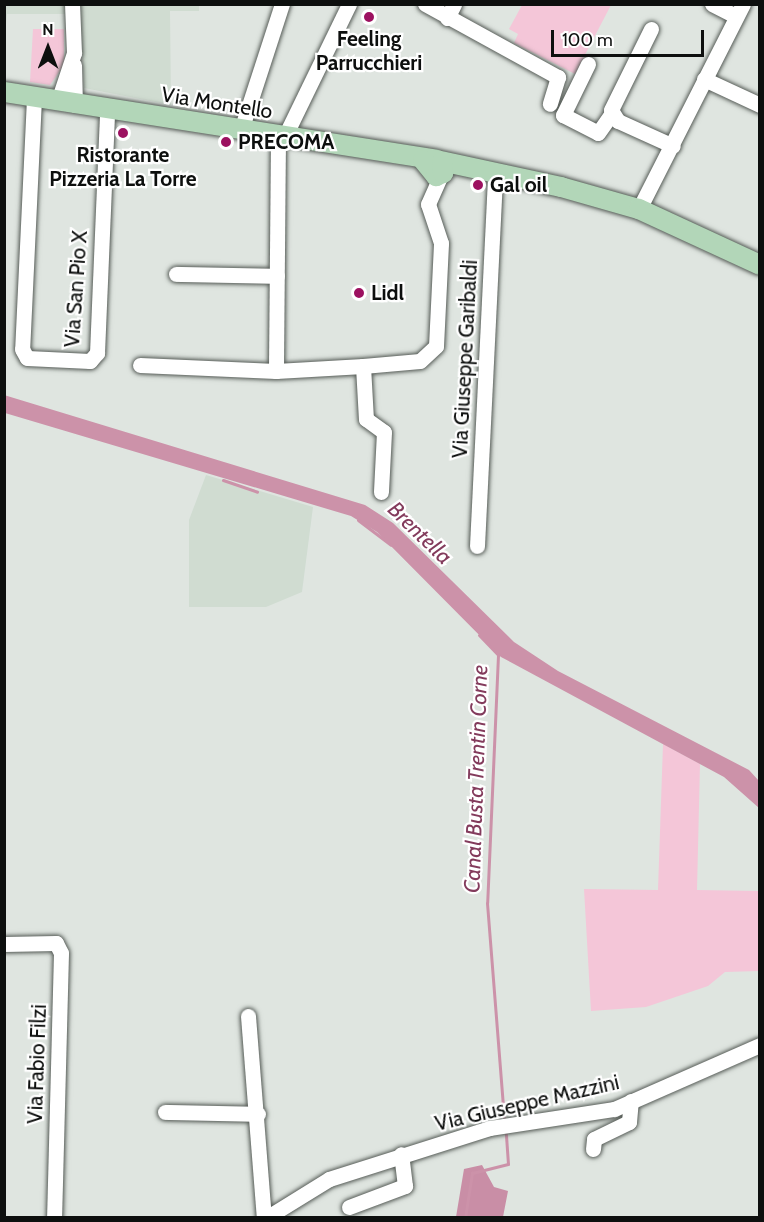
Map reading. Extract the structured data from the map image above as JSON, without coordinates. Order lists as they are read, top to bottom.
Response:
{
  "streets": {
    "main road": ["Via Montello"],
    "street": [
      "Via San Pio X",
      "Via Giuseppe Garibaldi",
      "Via Fabio Filzi",
      "Via Giuseppe Mazzini"
    ]
  },
  "crossings": [
    ["Via Montello", "Via San Pio X"],
    ["Via Montello", "Via Giuseppe Garibaldi"]
  ],
  "water": ["Brentella", "Canal Busta Trentin Corne"],
  "places": [
    "Feeling Parrucchieri",
    "Ristorante Pizzeria La Torre",
    "PRECOMA",
    "Gal oil",
    "Lidl"
  ],
  "scale_bar": "100 m",
  "north": "top"
}
